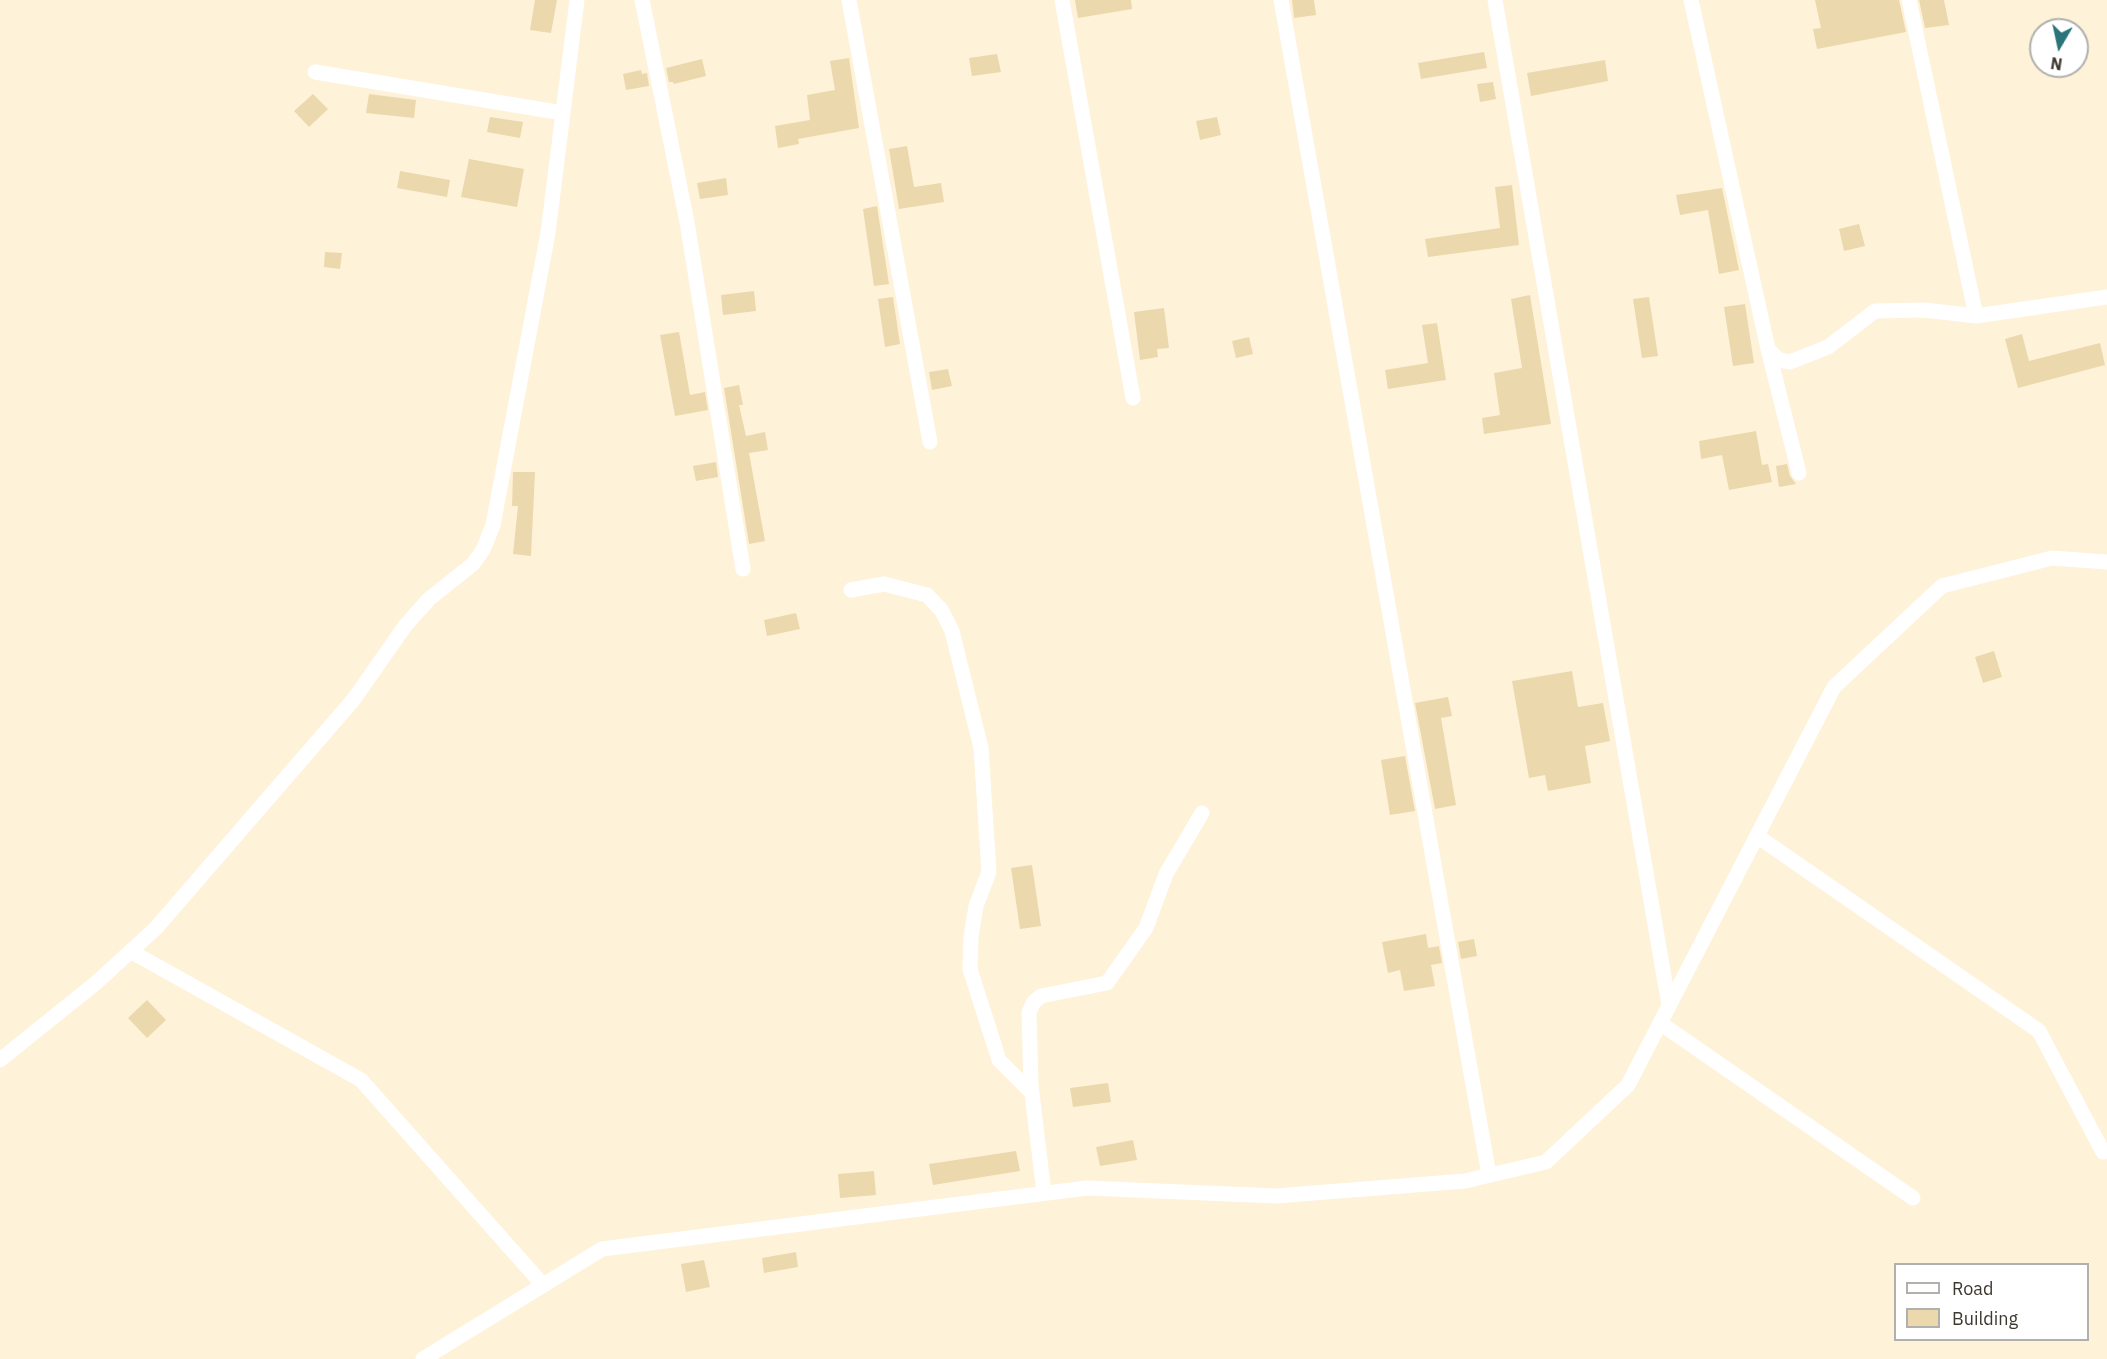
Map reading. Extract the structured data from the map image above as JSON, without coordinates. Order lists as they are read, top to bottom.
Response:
{
  "legend": ["Road", "Building"],
  "north": "bottom"
}
